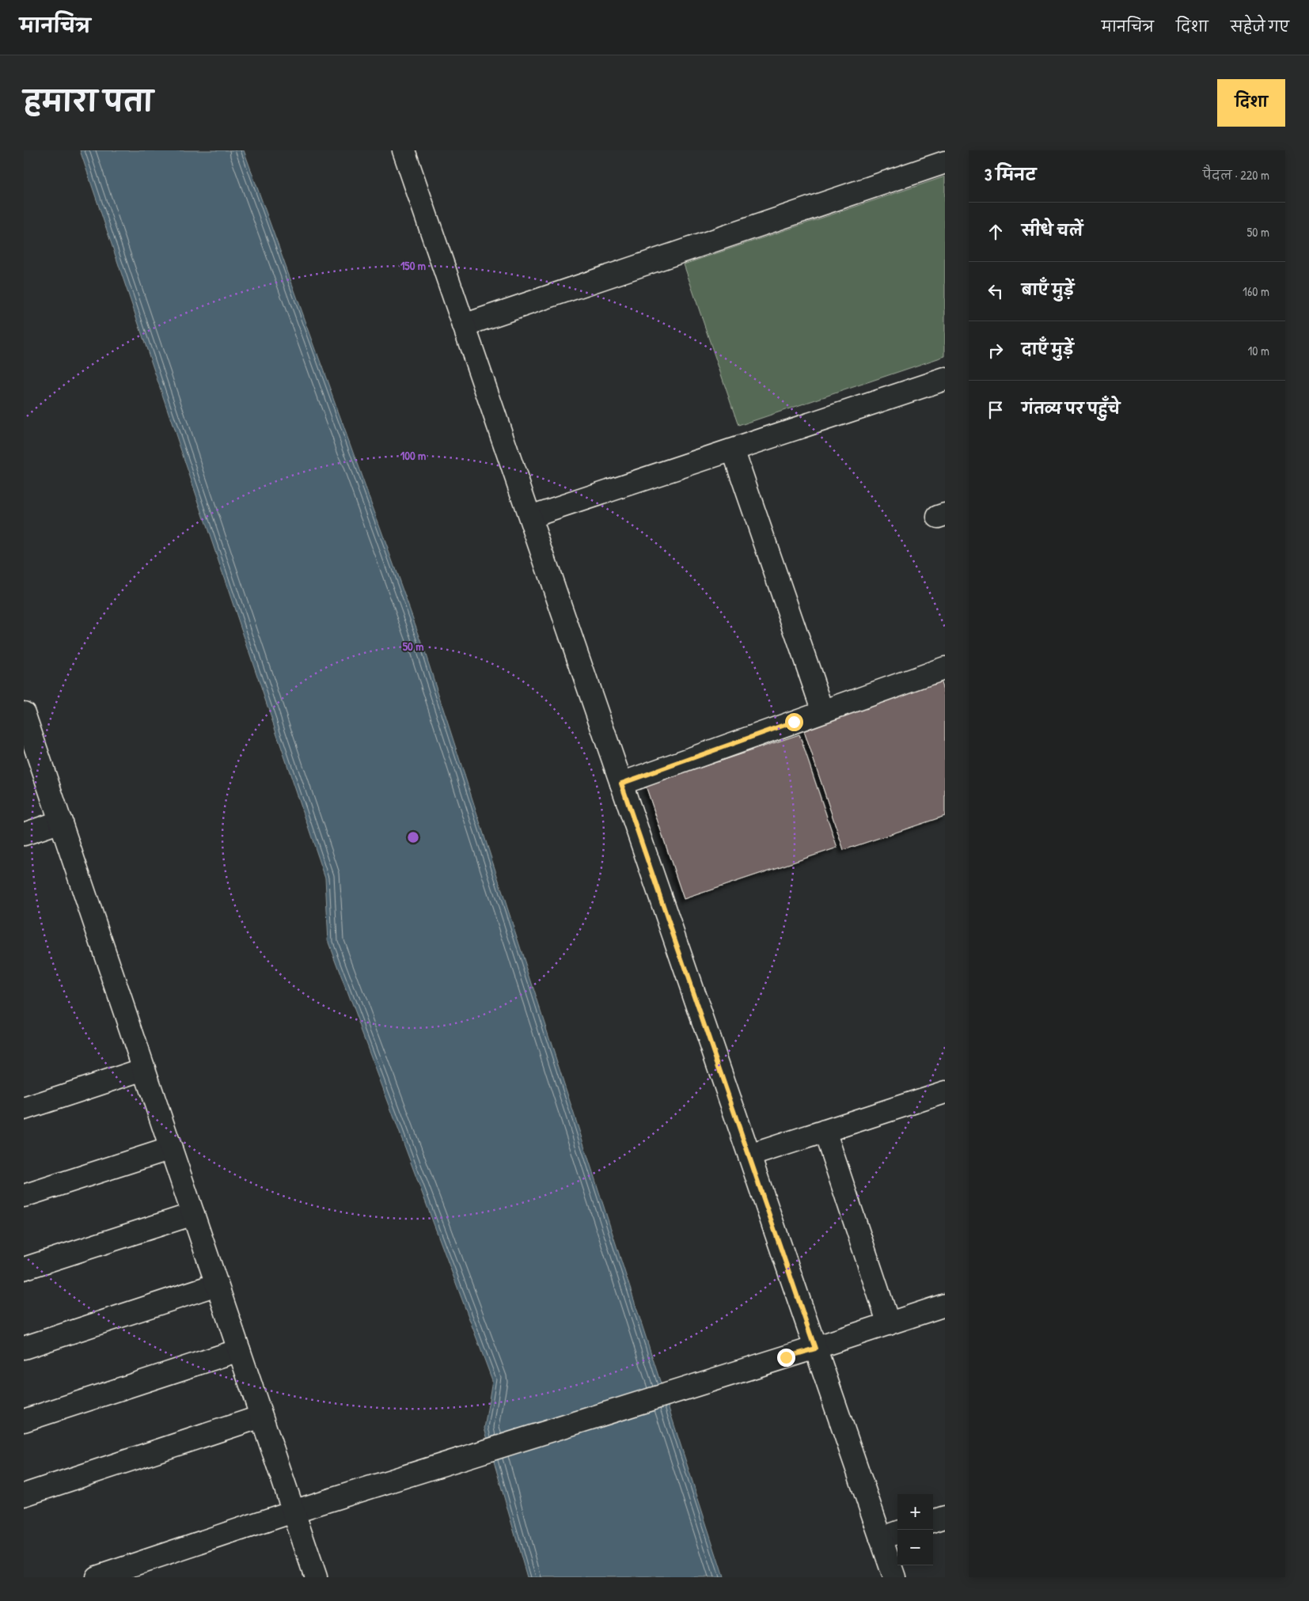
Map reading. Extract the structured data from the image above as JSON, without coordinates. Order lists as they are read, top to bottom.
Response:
{
  "page": {
    "header": "मानचित्र",
    "nav": ["मानचित्र", "दिशा", "सहेजे गए"],
    "title": "हमारा पता",
    "buttons": "दिशा",
    "heading": ["3 मिनट", "पैदल · 220 m"],
    "list": [
      ["सीधे चलें", "50 m"],
      ["बाएँ मुड़ें", "160 m"],
      ["दाएँ मुड़ें", "10 m"],
      "गंतव्य पर पहुँचे"
    ],
    "map_buttons": ["+", "−"]
  },
  "rings": ["150 m", "100 m", "50 m"]
}
